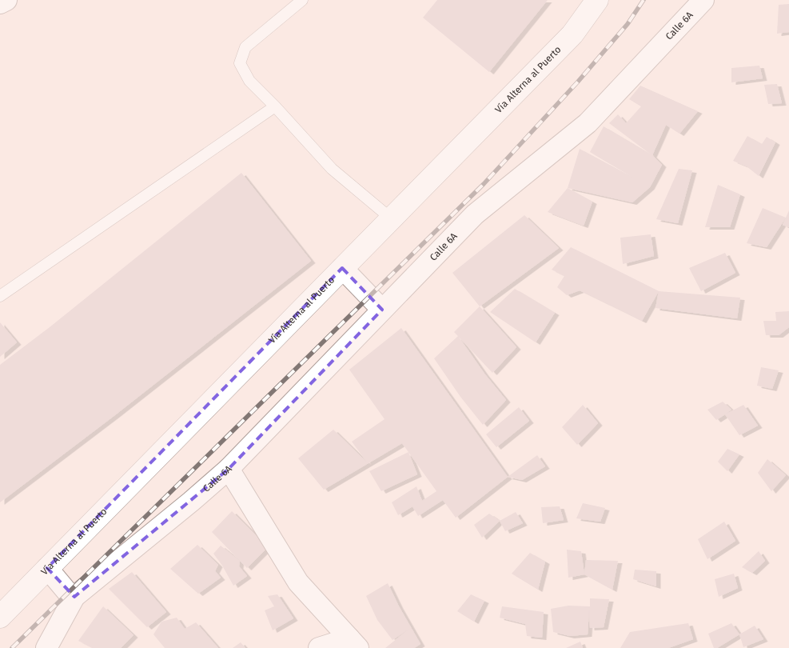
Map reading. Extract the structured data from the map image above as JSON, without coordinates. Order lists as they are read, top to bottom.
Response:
{
  "streets": {
    "main road": ["Vía Alterna al Puerto"],
    "street": ["Calle 6A"]
  }
}
